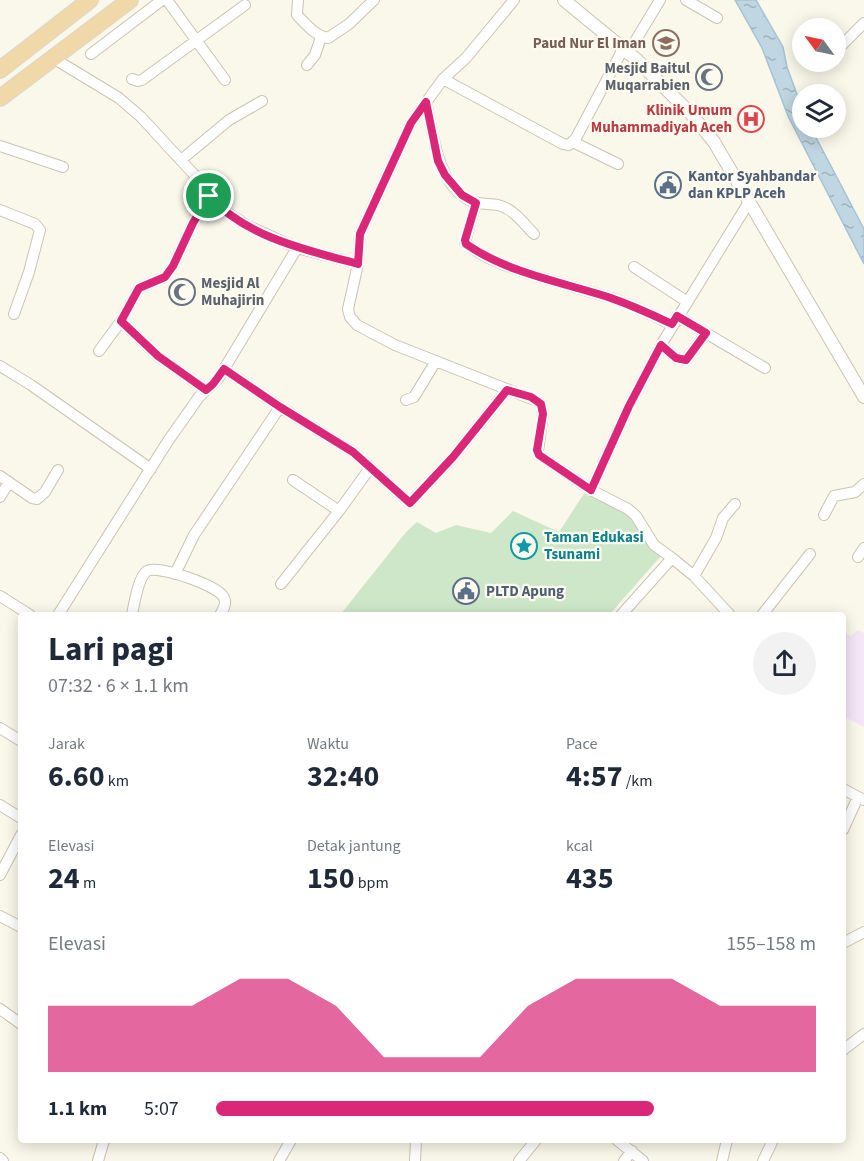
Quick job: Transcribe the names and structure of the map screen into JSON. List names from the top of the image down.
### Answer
{
  "places": {
    "school or university": ["Paud Nur El Iman"],
    "mosque": ["Mesjid Baitul Muqarrabien", "Mesjid Al Muhajirin"],
    "hospital": ["Klinik Umum Muhammadiyah Aceh"],
    "public building": ["Kantor Syahbandar dan KPLP Aceh", "PLTD Apung"],
    "place": ["Taman Edukasi Tsunami"]
  },
  "north": "top left",
  "page": {
    "heading": ["Lari pagi", "07:32 · 6 × 1.1 km"],
    "stats": [
      ["Jarak", "6.60 km"],
      ["Waktu", "32:40"],
      ["Pace", "4:57 /km"],
      ["Elevasi", "24 m"],
      ["Detak jantung", "150 bpm"],
      ["kcal", "435"]
    ],
    "chart": ["Elevasi", "155–158 m"],
    "list": [
      {
        "name": "1.1 km",
        "note": "5:07"
      }
    ]
  }
}
